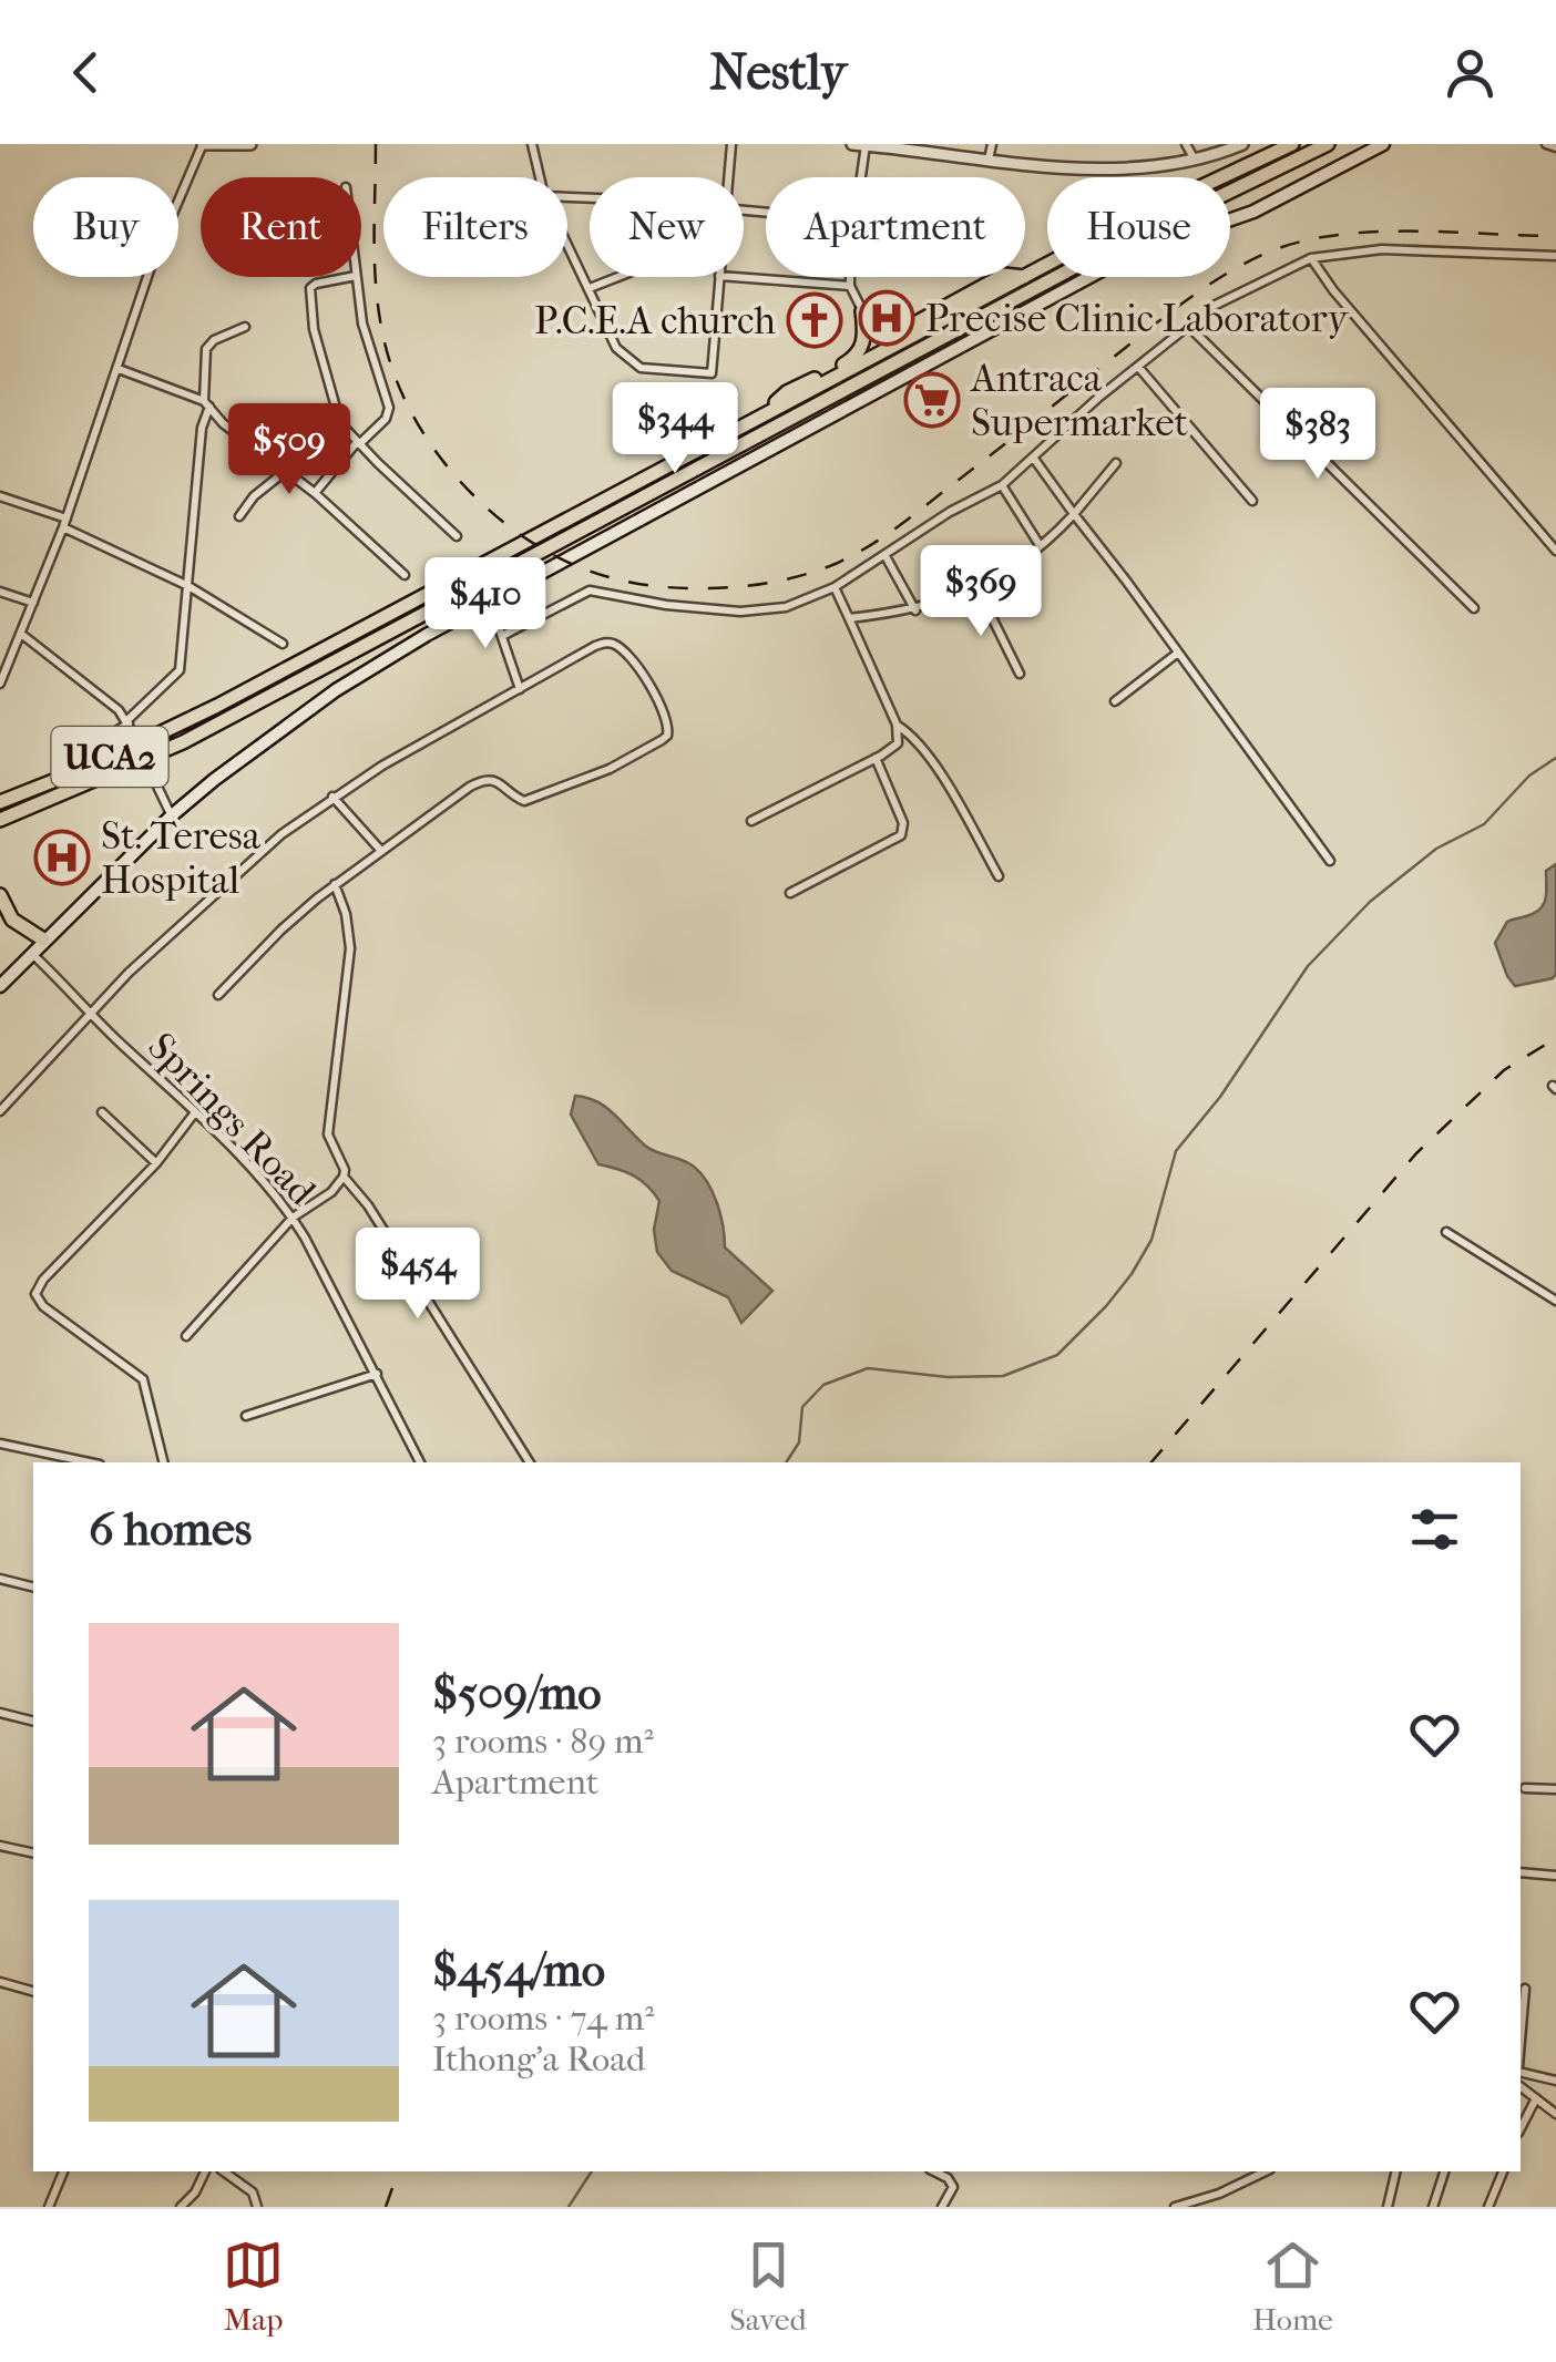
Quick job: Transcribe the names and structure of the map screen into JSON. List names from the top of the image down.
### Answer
{
  "streets": {
    "highway": ["UCA2"],
    "street": ["Springs Road"]
  },
  "places": {
    "hospital": ["Precise Clinic Laboratory", "St. Teresa Hospital"],
    "church": ["P.C.E.A church"],
    "supermarket": ["Antraca Supermarket"]
  },
  "page": {
    "header": "Nestly",
    "chip": [
      "Buy",
      "Rent",
      "Filters",
      "New",
      "Apartment",
      "House"
    ],
    "price": [
      "$344",
      "$383",
      "$509",
      "$369",
      "$410",
      "$454"
    ],
    "heading": "6 homes",
    "list": [
      {
        "name": "$509/mo",
        "note": "3 rooms · 89 m² · Apartment"
      },
      {
        "name": "$454/mo",
        "note": "3 rooms · 74 m² · Ithong'a Road"
      }
    ],
    "tabs": ["Map", "Saved", "Home"]
  }
}
